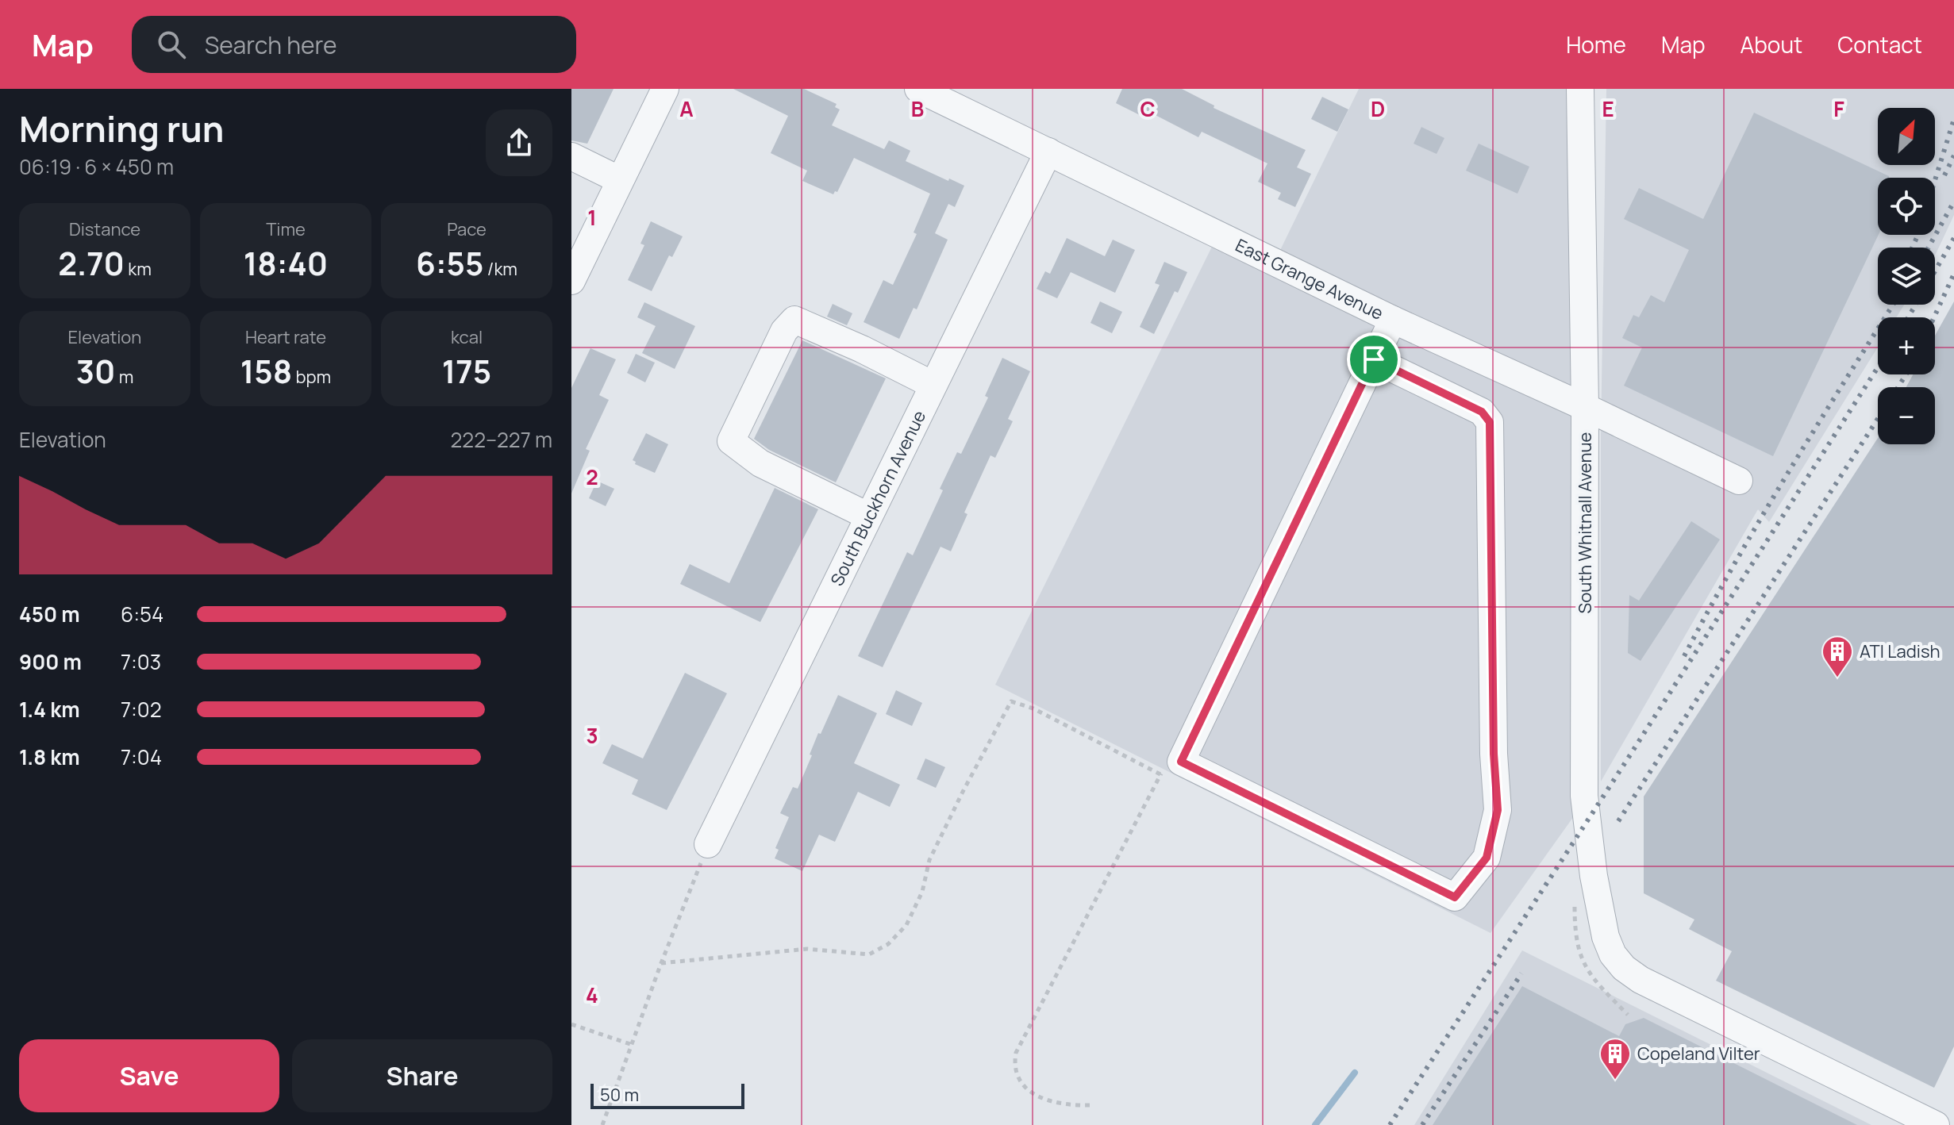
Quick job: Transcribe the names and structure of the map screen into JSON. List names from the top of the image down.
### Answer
{
  "streets": {
    "street": ["East Grange Avenue", "South Buckhorn Avenue", "South Whitnall Avenue"]
  },
  "crossings": [
    ["East Grange Avenue", "South Buckhorn Avenue"],
    ["East Grange Avenue", "South Whitnall Avenue"]
  ],
  "places": {
    "building": ["ATI Ladish", "Copeland Vilter"]
  },
  "scale_bar": "50 m",
  "north": "top right",
  "page": {
    "header": "Map",
    "search": "Search here",
    "nav": [
      "Home",
      "Map",
      "About",
      "Contact"
    ],
    "heading": ["Morning run", "06:19 · 6 × 450 m"],
    "map_buttons": ["+", "−"],
    "stats": [
      ["Distance", "2.70 km"],
      ["Time", "18:40"],
      ["Pace", "6:55 /km"],
      ["Elevation", "30 m"],
      ["Heart rate", "158 bpm"],
      ["kcal", "175"]
    ],
    "chart": ["Elevation", "222–227 m"],
    "list": [
      {
        "name": "450 m",
        "note": "6:54"
      },
      {
        "name": "900 m",
        "note": "7:03"
      },
      {
        "name": "1.4 km",
        "note": "7:02"
      },
      {
        "name": "1.8 km",
        "note": "7:04"
      }
    ],
    "buttons": ["Save", "Share"],
    "scale": "50 m"
  },
  "grid": {
    "columns": [
      "A",
      "B",
      "C",
      "D",
      "E",
      "F"
    ],
    "rows": [
      "1",
      "2",
      "3",
      "4"
    ]
  }
}
